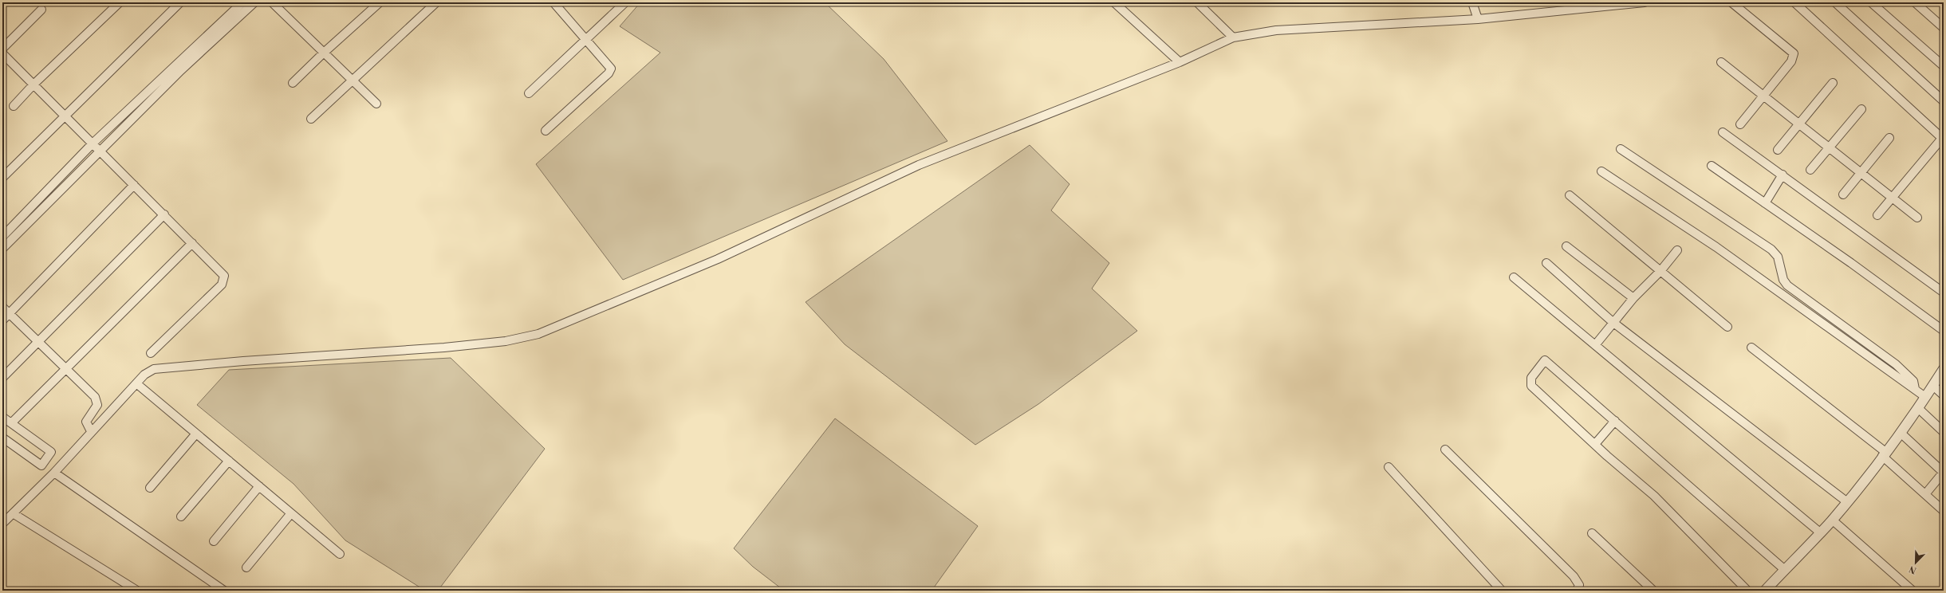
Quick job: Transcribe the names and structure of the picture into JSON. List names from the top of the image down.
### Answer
{
  "north": "bottom left"
}
